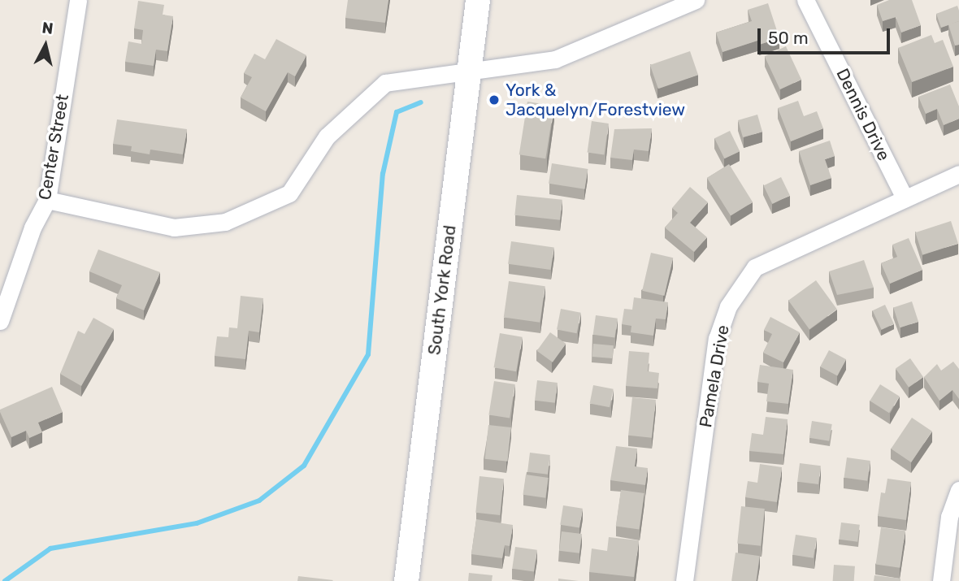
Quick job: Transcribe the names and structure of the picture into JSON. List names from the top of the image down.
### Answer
{
  "streets": {
    "main road": ["South York Road"],
    "street": ["Dennis Drive", "Center Street", "Pamela Drive"]
  },
  "crossings": [
    ["Dennis Drive", "Pamela Drive"]
  ],
  "places": ["York & Jacquelyn/Forestview"],
  "scale_bar": "50 m",
  "north": "top"
}
